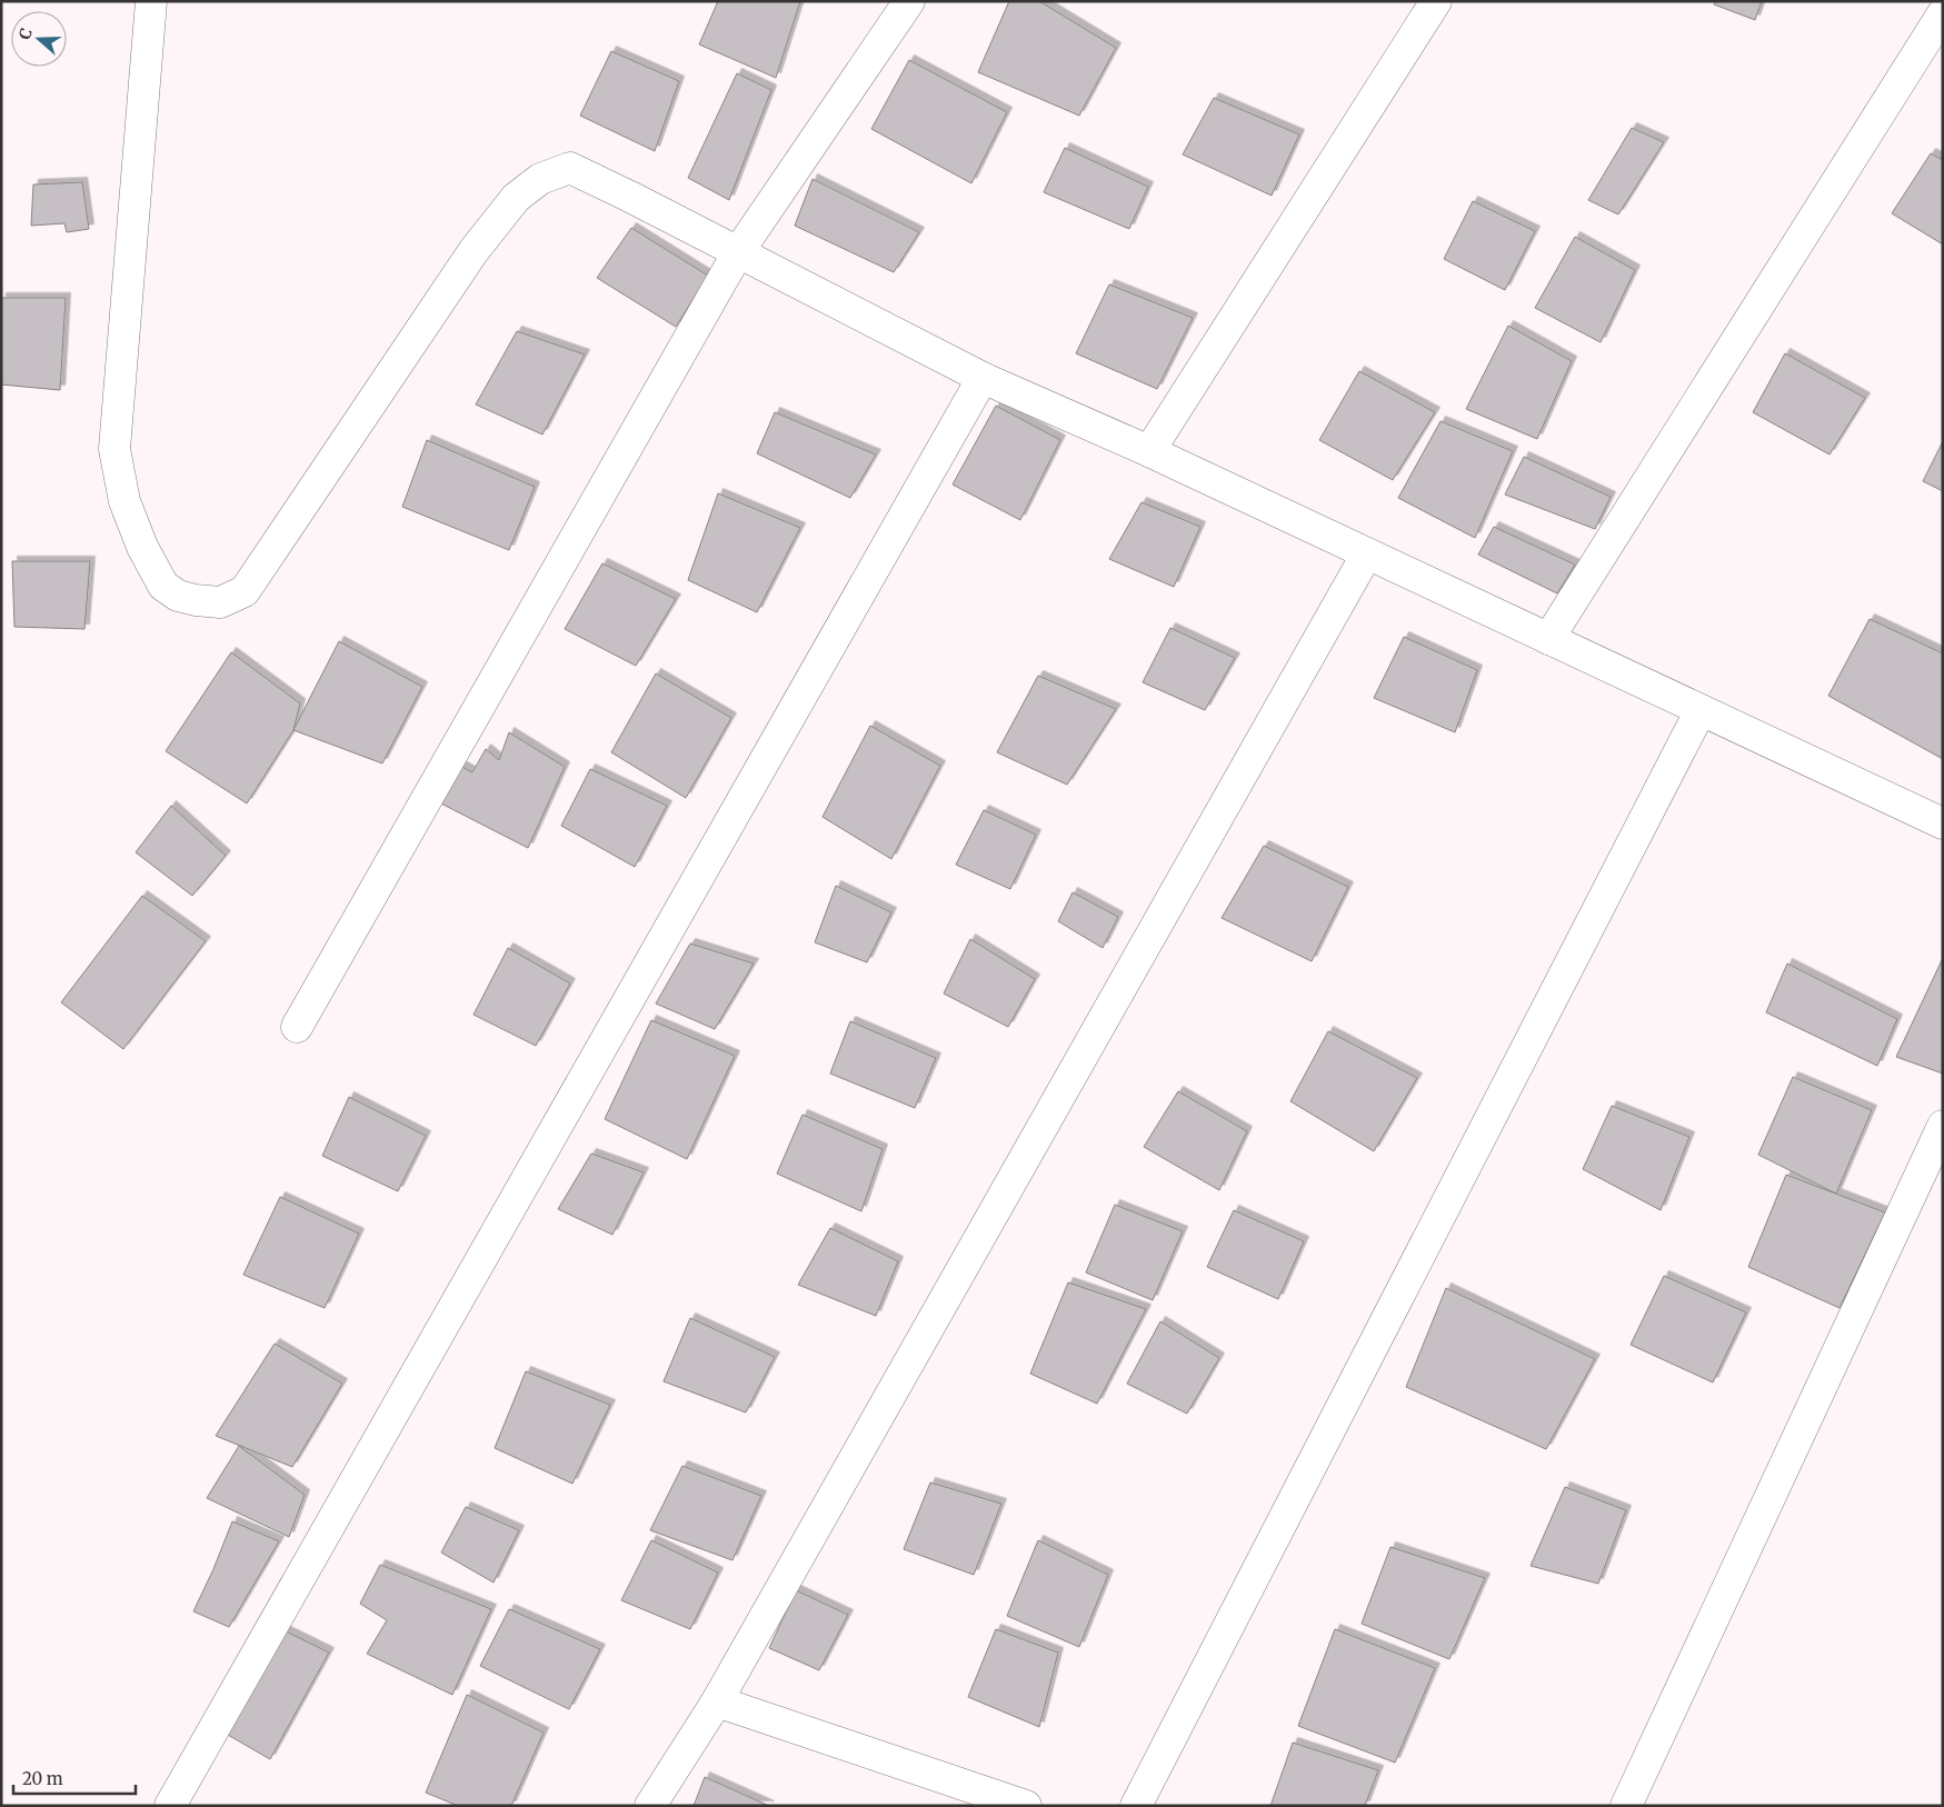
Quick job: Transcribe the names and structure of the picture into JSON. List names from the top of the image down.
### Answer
{
  "scale_bar": "20 m",
  "north": "left"
}
